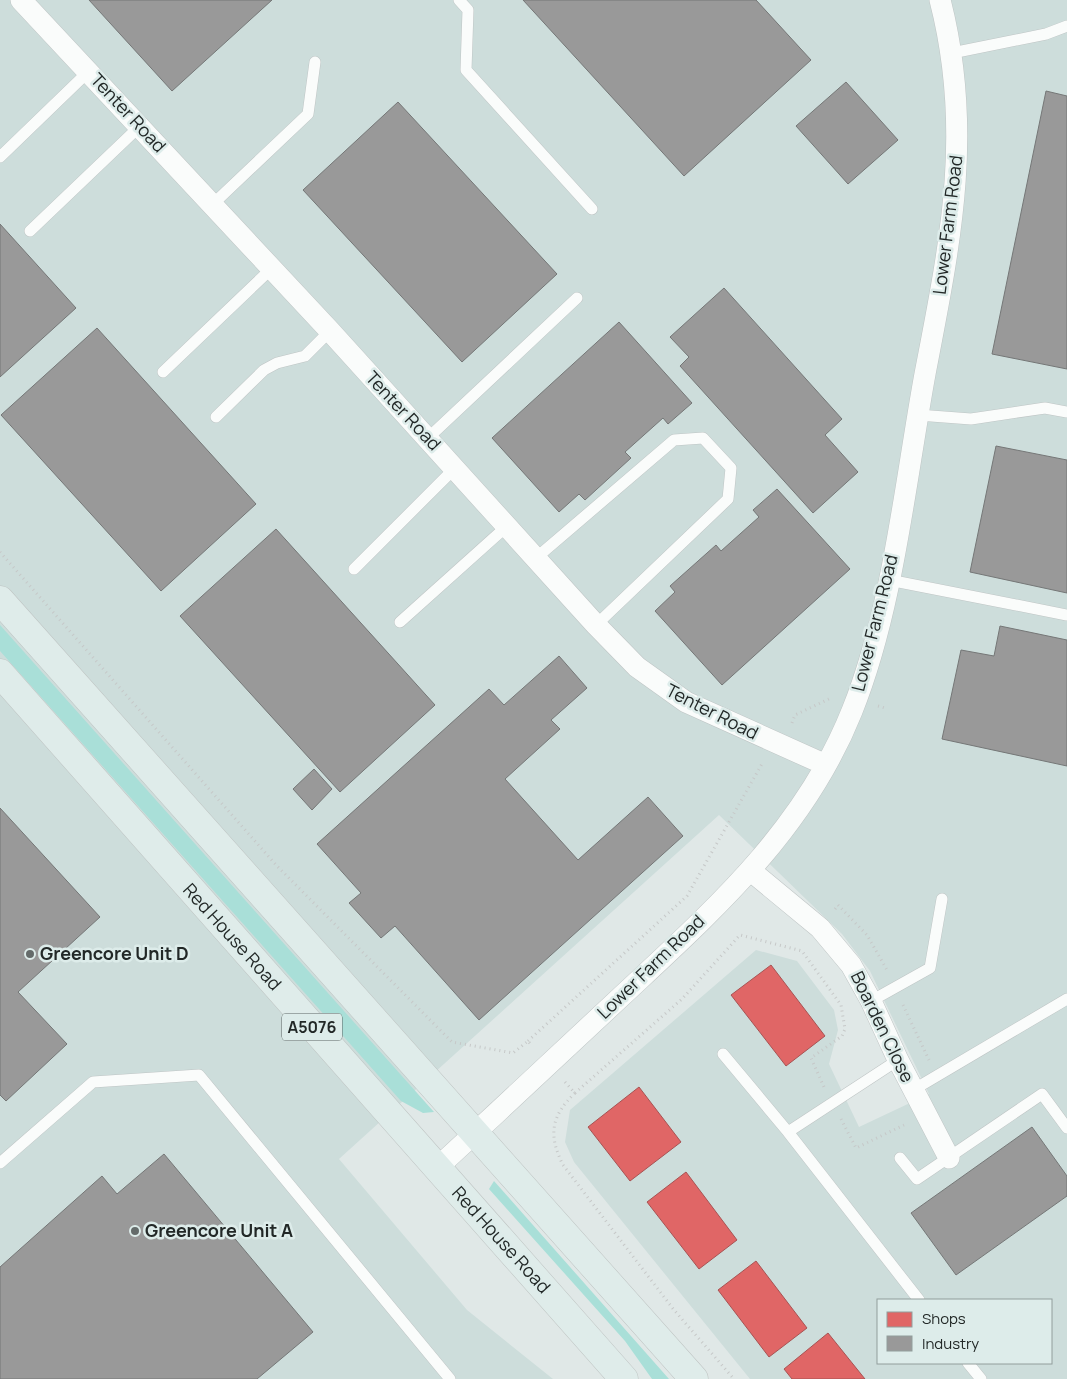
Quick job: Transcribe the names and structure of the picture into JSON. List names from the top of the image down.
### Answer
{
  "streets": {
    "main road": ["Red House Road", "A5076"],
    "street": ["Tenter Road", "Lower Farm Road", "Boarden Close"]
  },
  "crossings": [
    ["Tenter Road", "Lower Farm Road"],
    ["Lower Farm Road", "Red House Road"],
    ["Lower Farm Road", "Boarden Close"]
  ],
  "places": ["Greencore Unit D", "Greencore Unit A"],
  "legend": ["Shops", "Industry"]
}
